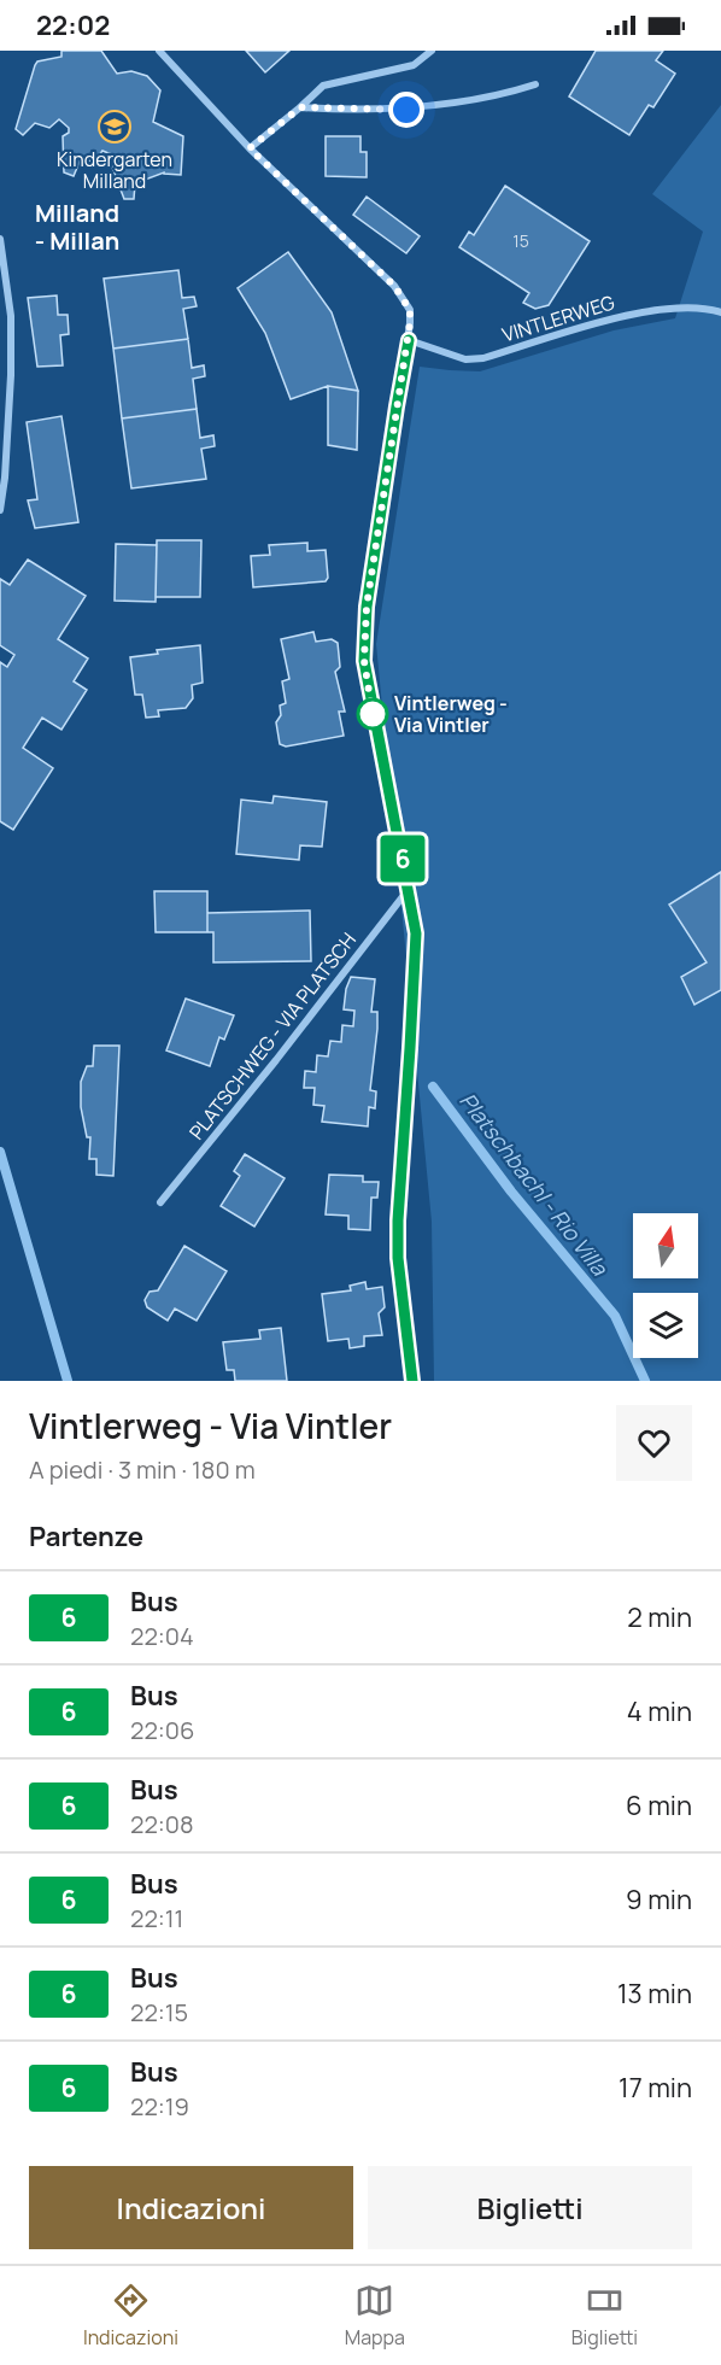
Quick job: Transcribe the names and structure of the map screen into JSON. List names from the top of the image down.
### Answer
{
  "streets": {
    "street": ["VINTLERWEG", "PLATSCHWEG - VIA PLATSCH"]
  },
  "districts": ["Milland - Millan"],
  "water": ["Platschbachl - Rio Villa"],
  "places": {
    "school or university": ["Kindergarten Milland"],
    "other": ["Vintlerweg - Via Vintler"]
  },
  "lines": ["bus line 6"],
  "house_numbers": ["15"],
  "north": "top",
  "page": {
    "status": "22:02",
    "on_map": "6",
    "heading": [
      ["Vintlerweg - Via Vintler", "A piedi · 3 min · 180 m"],
      "Partenze"
    ],
    "list": [
      {
        "mark": "6",
        "name": "Bus",
        "note": "22:04",
        "value": "2 min"
      },
      {
        "mark": "6",
        "name": "Bus",
        "note": "22:06",
        "value": "4 min"
      },
      {
        "mark": "6",
        "name": "Bus",
        "note": "22:08",
        "value": "6 min"
      },
      {
        "mark": "6",
        "name": "Bus",
        "note": "22:11",
        "value": "9 min"
      },
      {
        "mark": "6",
        "name": "Bus",
        "note": "22:15",
        "value": "13 min"
      },
      {
        "mark": "6",
        "name": "Bus",
        "note": "22:19",
        "value": "17 min"
      }
    ],
    "buttons": ["Indicazioni", "Biglietti"],
    "tabs": ["Indicazioni", "Mappa", "Biglietti"]
  }
}
